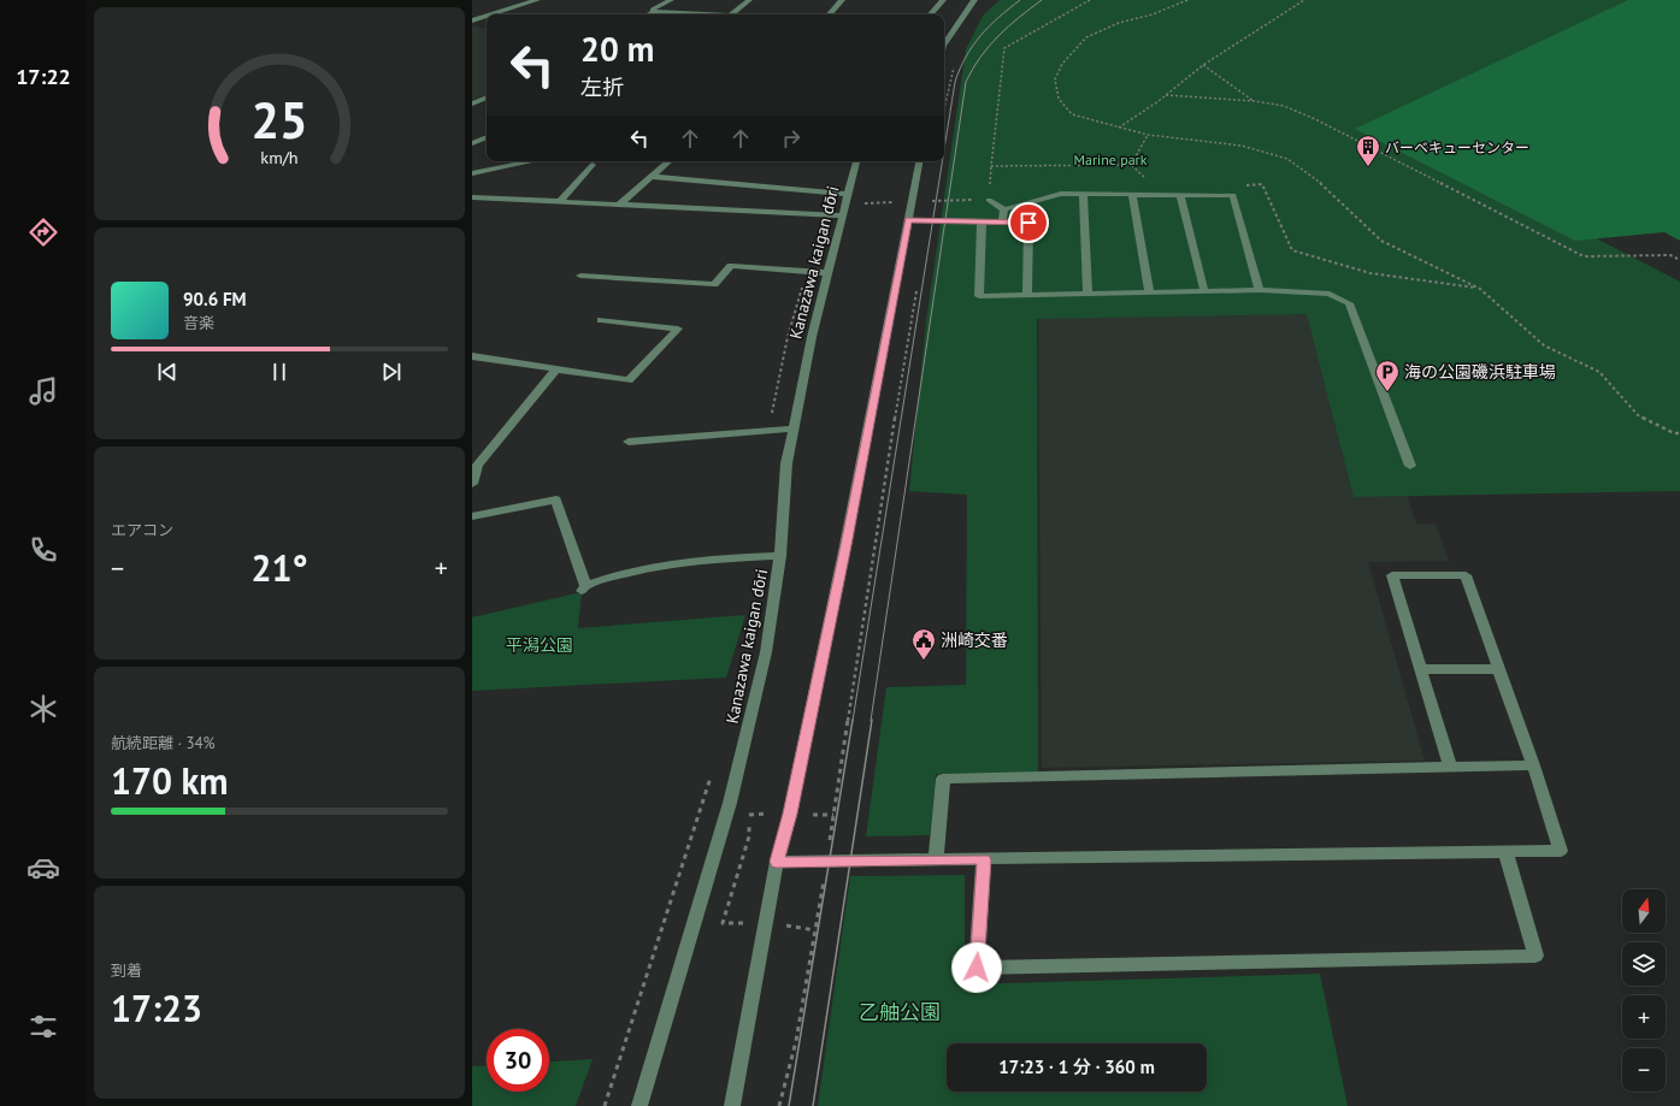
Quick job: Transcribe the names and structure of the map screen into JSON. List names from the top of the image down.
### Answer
{
  "streets": {
    "street": ["Kanazawa kaigan dōri"]
  },
  "parks": ["Marine park", "平潟公園", "乙舳公園"],
  "places": {
    "building": ["バーベキューセンター"],
    "parking": ["海の公園磯浜駐車場"],
    "public building": ["洲崎交番"]
  },
  "north": "top",
  "page": {
    "tabs": "17:22",
    "turn": ["20 m", "左折"],
    "song": ["90.6 FM", "音楽"],
    "tile": [
      "エアコン",
      ["航続距離 · 34%", "170 km"],
      ["到着", "17:23"]
    ],
    "heat": ["−", "21°", "+"],
    "map_buttons": ["+", "−"],
    "limit": "30",
    "trip": "17:23 · 1 分 · 360 m",
    "gauge": ["25", "km/h"]
  }
}
